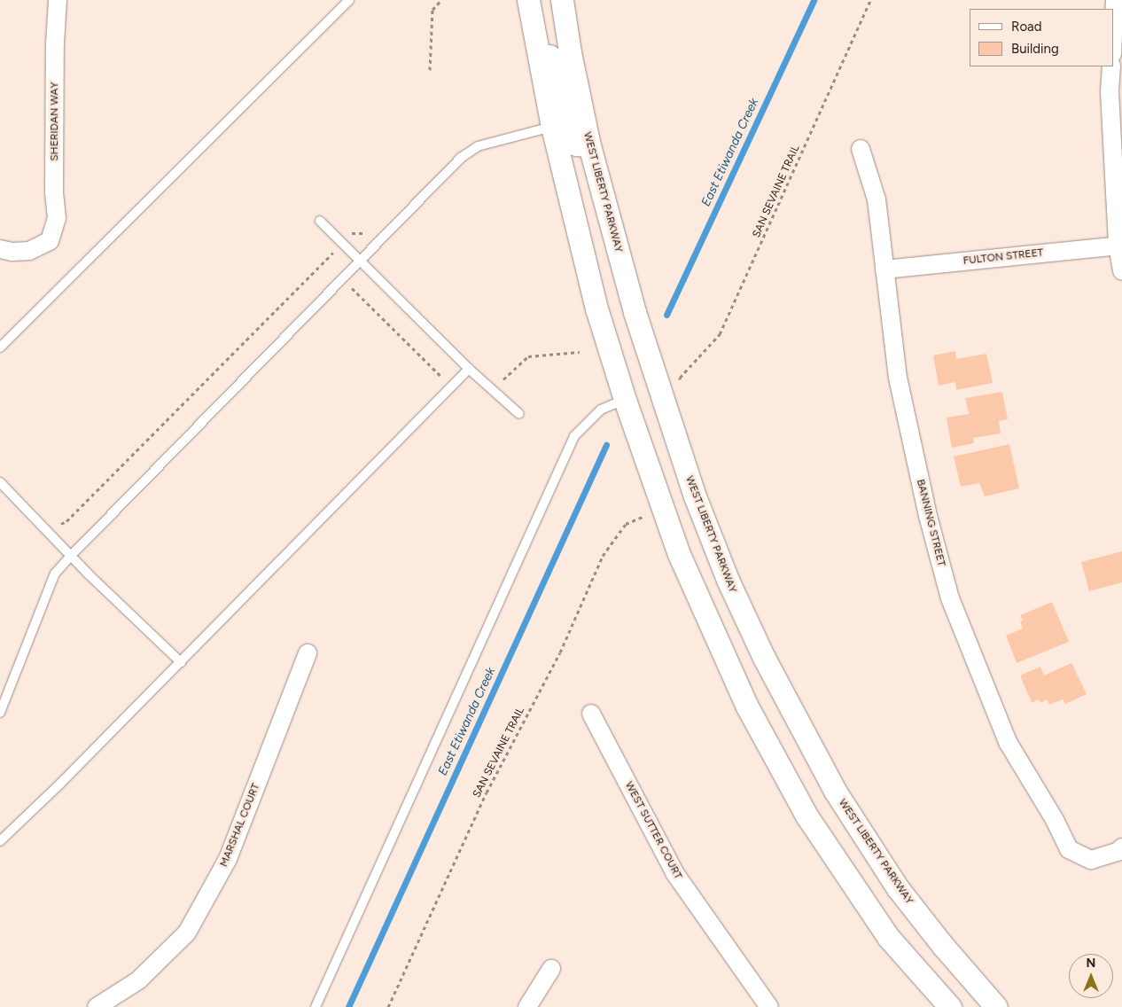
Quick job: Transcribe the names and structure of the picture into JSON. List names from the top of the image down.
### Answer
{
  "streets": {
    "street": [
      "SHERIDAN WAY",
      "WEST LIBERTY PARKWAY",
      "FULTON STREET",
      "BANNING STREET",
      "MARSHAL COURT",
      "WEST SUTTER COURT"
    ],
    "path": ["SAN SEVAINE TRAIL"]
  },
  "crossings": [
    ["FULTON STREET", "BANNING STREET"]
  ],
  "water": ["East Etiwanda Creek"],
  "legend": ["Road", "Building"],
  "north": "top"
}
